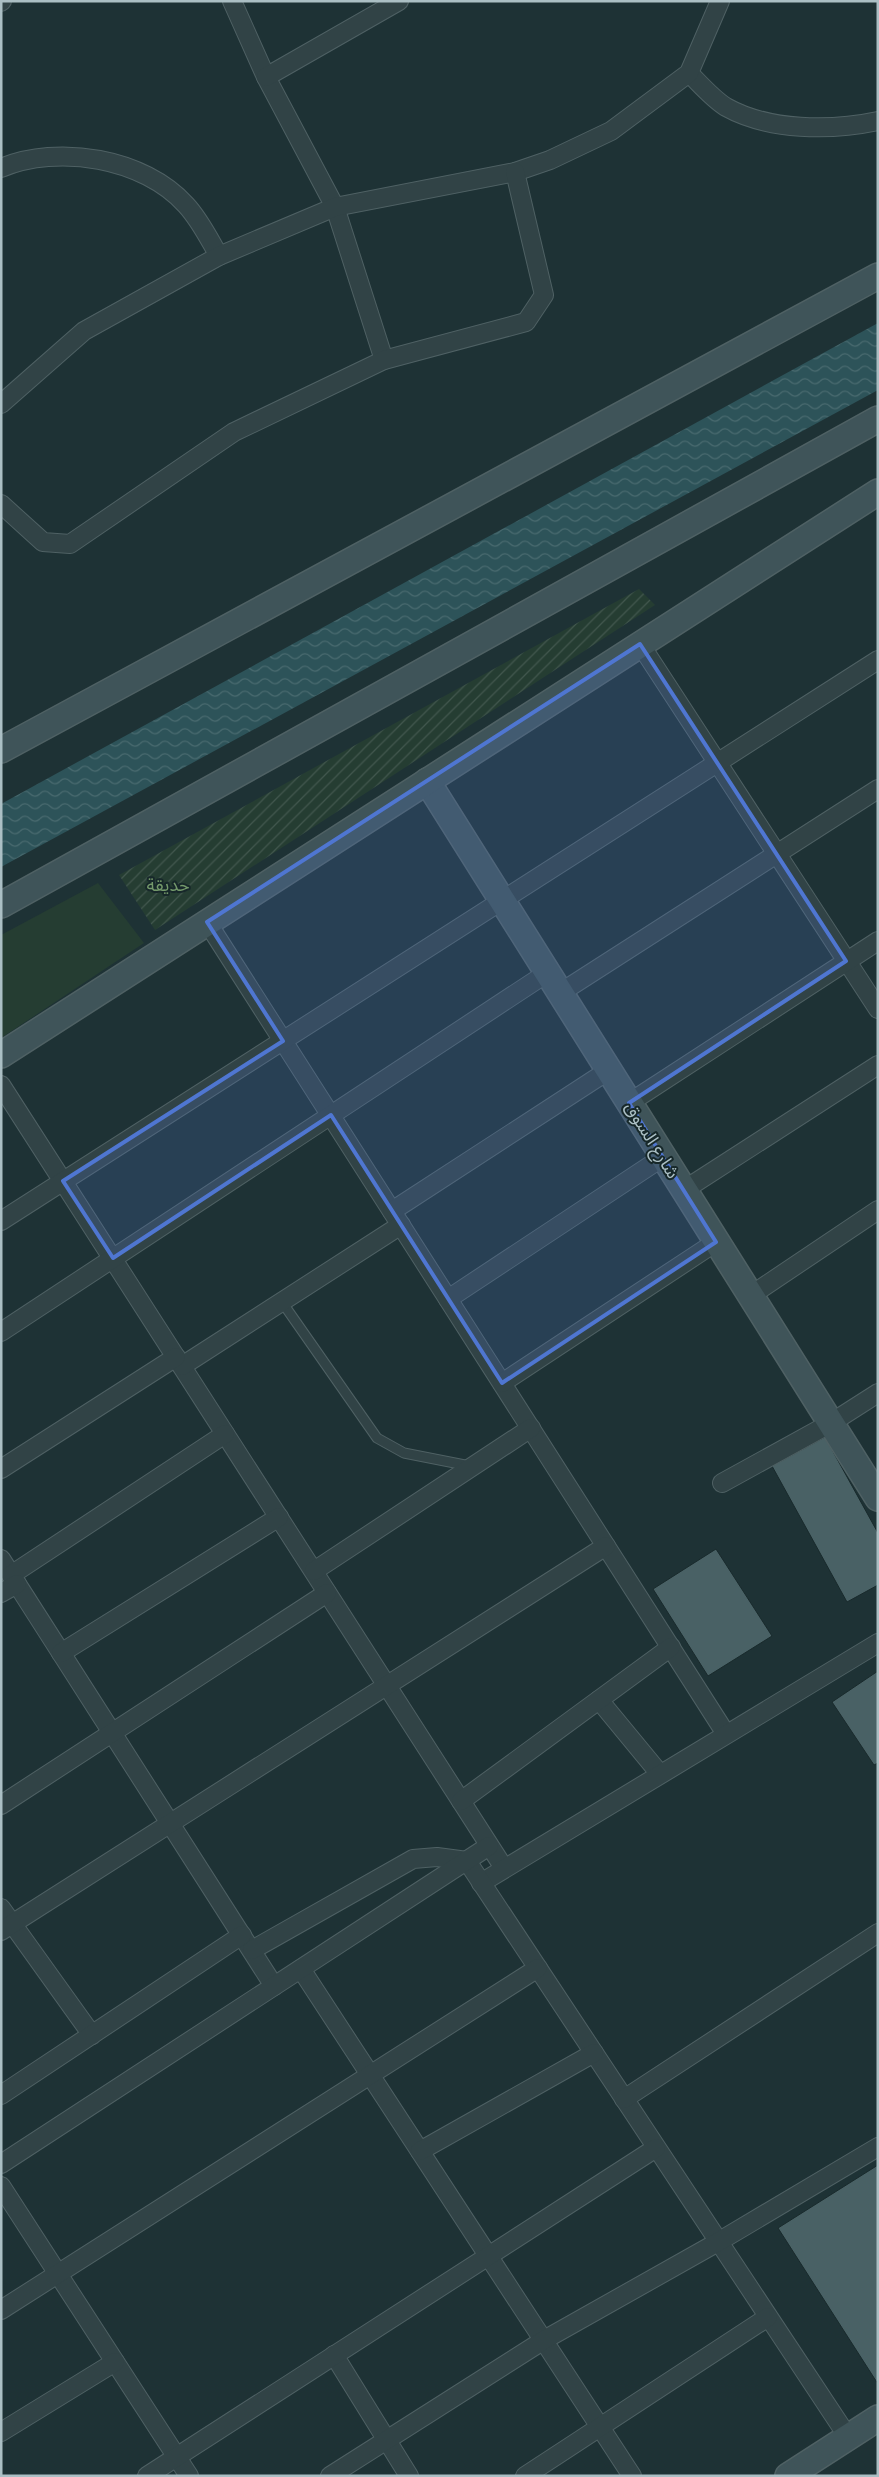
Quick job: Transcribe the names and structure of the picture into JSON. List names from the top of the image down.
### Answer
{
  "streets": {
    "street": ["شارع السوق"]
  },
  "parks": ["حديقة"]
}
